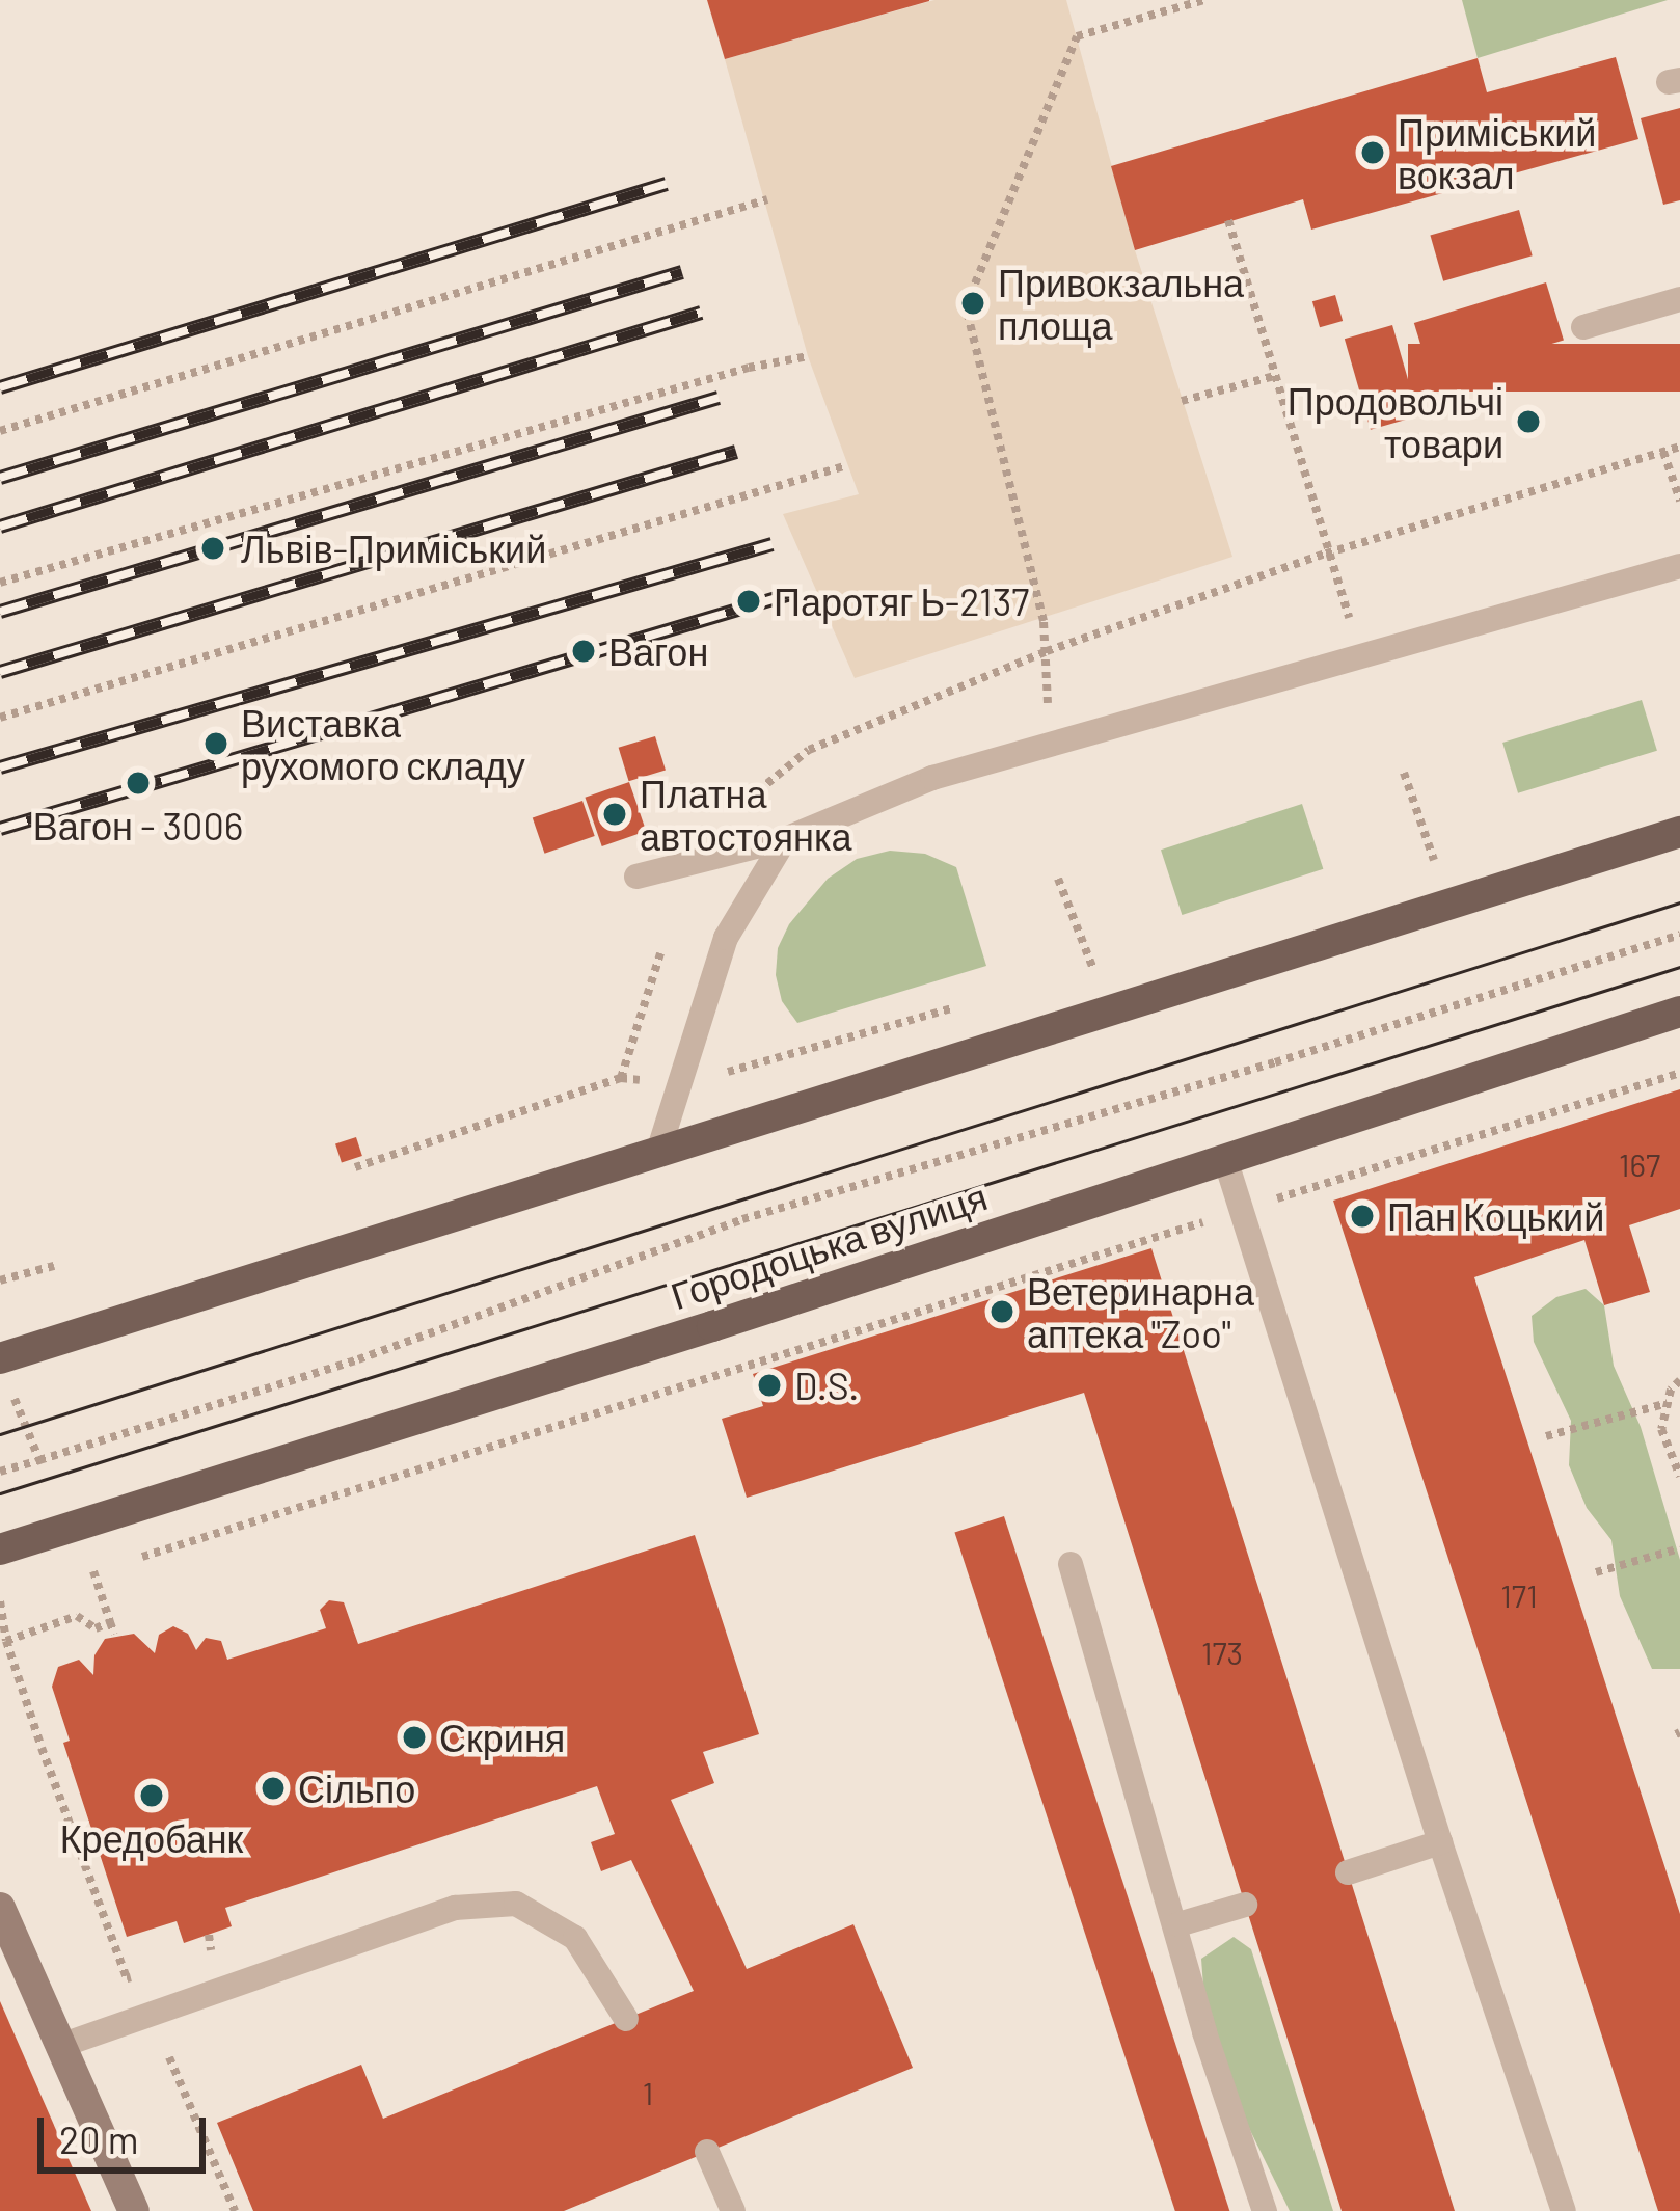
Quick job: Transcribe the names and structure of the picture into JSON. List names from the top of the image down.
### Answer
{
  "streets": {
    "main road": ["Городоцька вулиця"]
  },
  "places": [
    "Приміський вокзал",
    "Привокзальна площа",
    "Продовольчі товари",
    "Львів-Приміський",
    "Паротяг Ь-2137",
    "Вагон",
    "Виставка рухомого складу",
    "Вагон - 3006",
    "Платна автостоянка",
    "Пан Коцький",
    "Ветеринарна аптека \"Zoo\"",
    "D.S.",
    "Скриня",
    "Сільпо",
    "Кредобанк"
  ],
  "house_numbers": [
    "167",
    "171",
    "173",
    "1"
  ],
  "scale_bar": "20 m"
}
